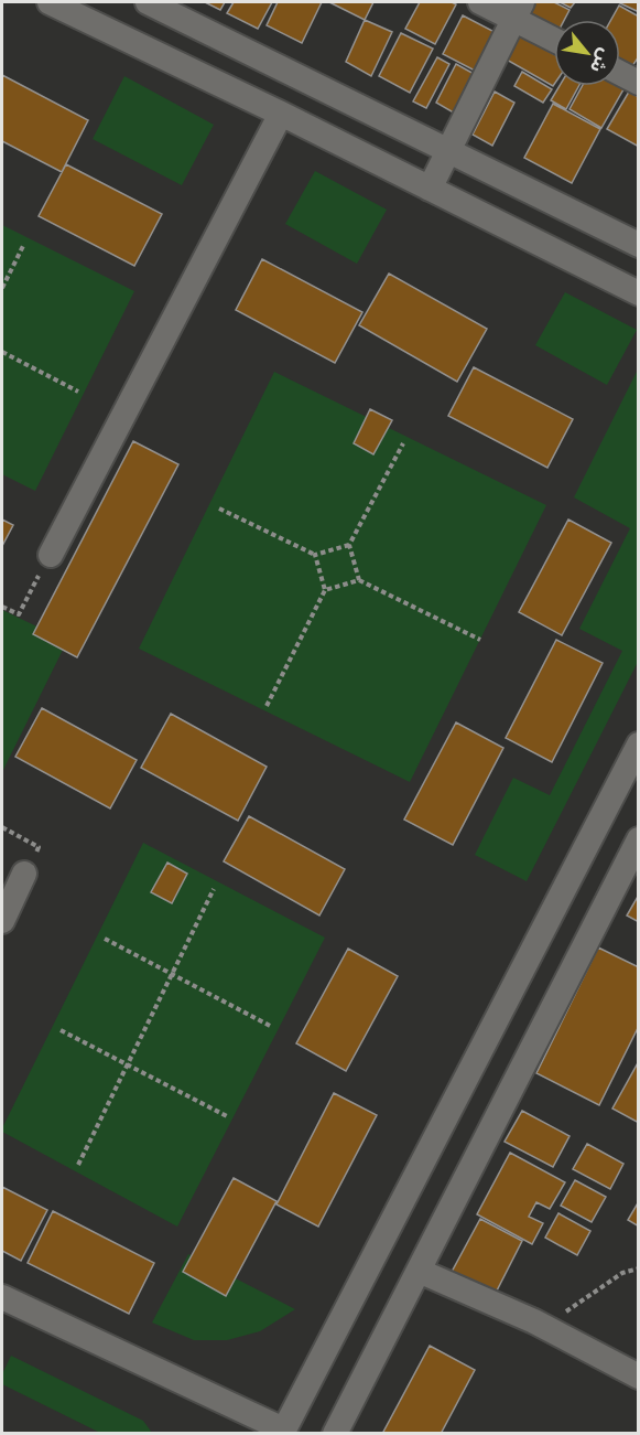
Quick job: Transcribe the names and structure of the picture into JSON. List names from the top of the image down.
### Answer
{
  "north": "bottom right"
}
